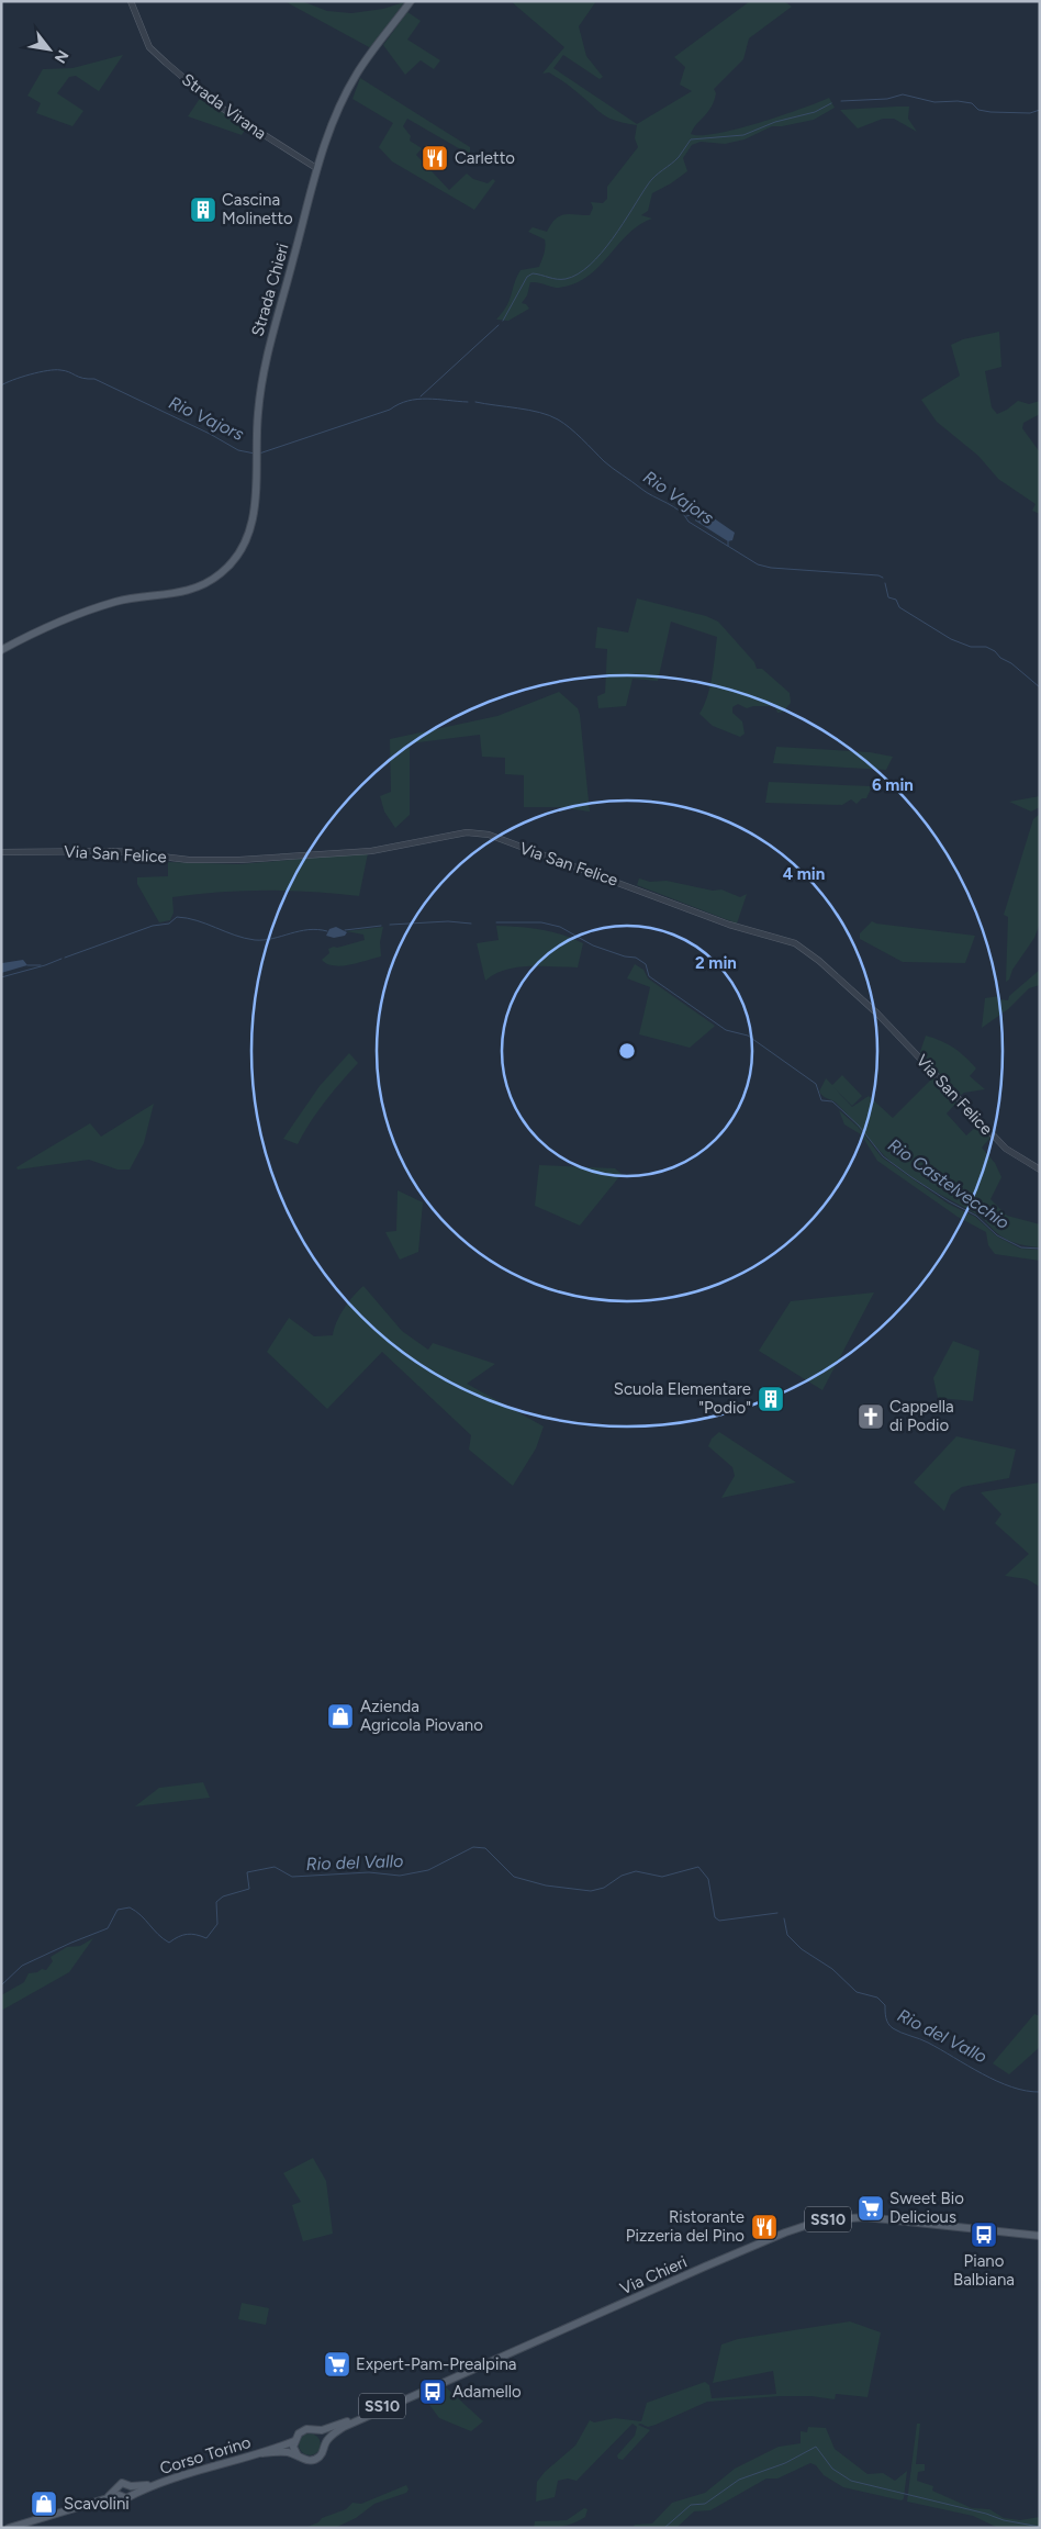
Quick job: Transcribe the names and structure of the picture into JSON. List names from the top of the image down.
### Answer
{
  "streets": {
    "main road": [
      "Strada Chieri",
      "SS10",
      "Via Chieri",
      "Corso Torino"
    ],
    "street": ["Strada Virana", "Via San Felice"]
  },
  "crossings": [
    ["Strada Virana", "Strada Chieri"],
    ["Via Chieri", "Corso Torino"]
  ],
  "water": ["Rio Vajors", "Rio Castelvecchio", "Rio del Vallo"],
  "places": {
    "restaurant": ["Carletto", "Ristorante Pizzeria del Pino"],
    "building": ["Cascina Molinetto", "Scuola Elementare \"Podio\""],
    "church": ["Cappella di Podio"],
    "shop": ["Azienda Agricola Piovano", "Scavolini"],
    "supermarket": ["Sweet Bio Delicious", "Expert-Pam-Prealpina"],
    "bus stop": ["Piano Balbiana", "Adamello"]
  },
  "north": "bottom right",
  "rings": ["6 min", "4 min", "2 min"]
}
